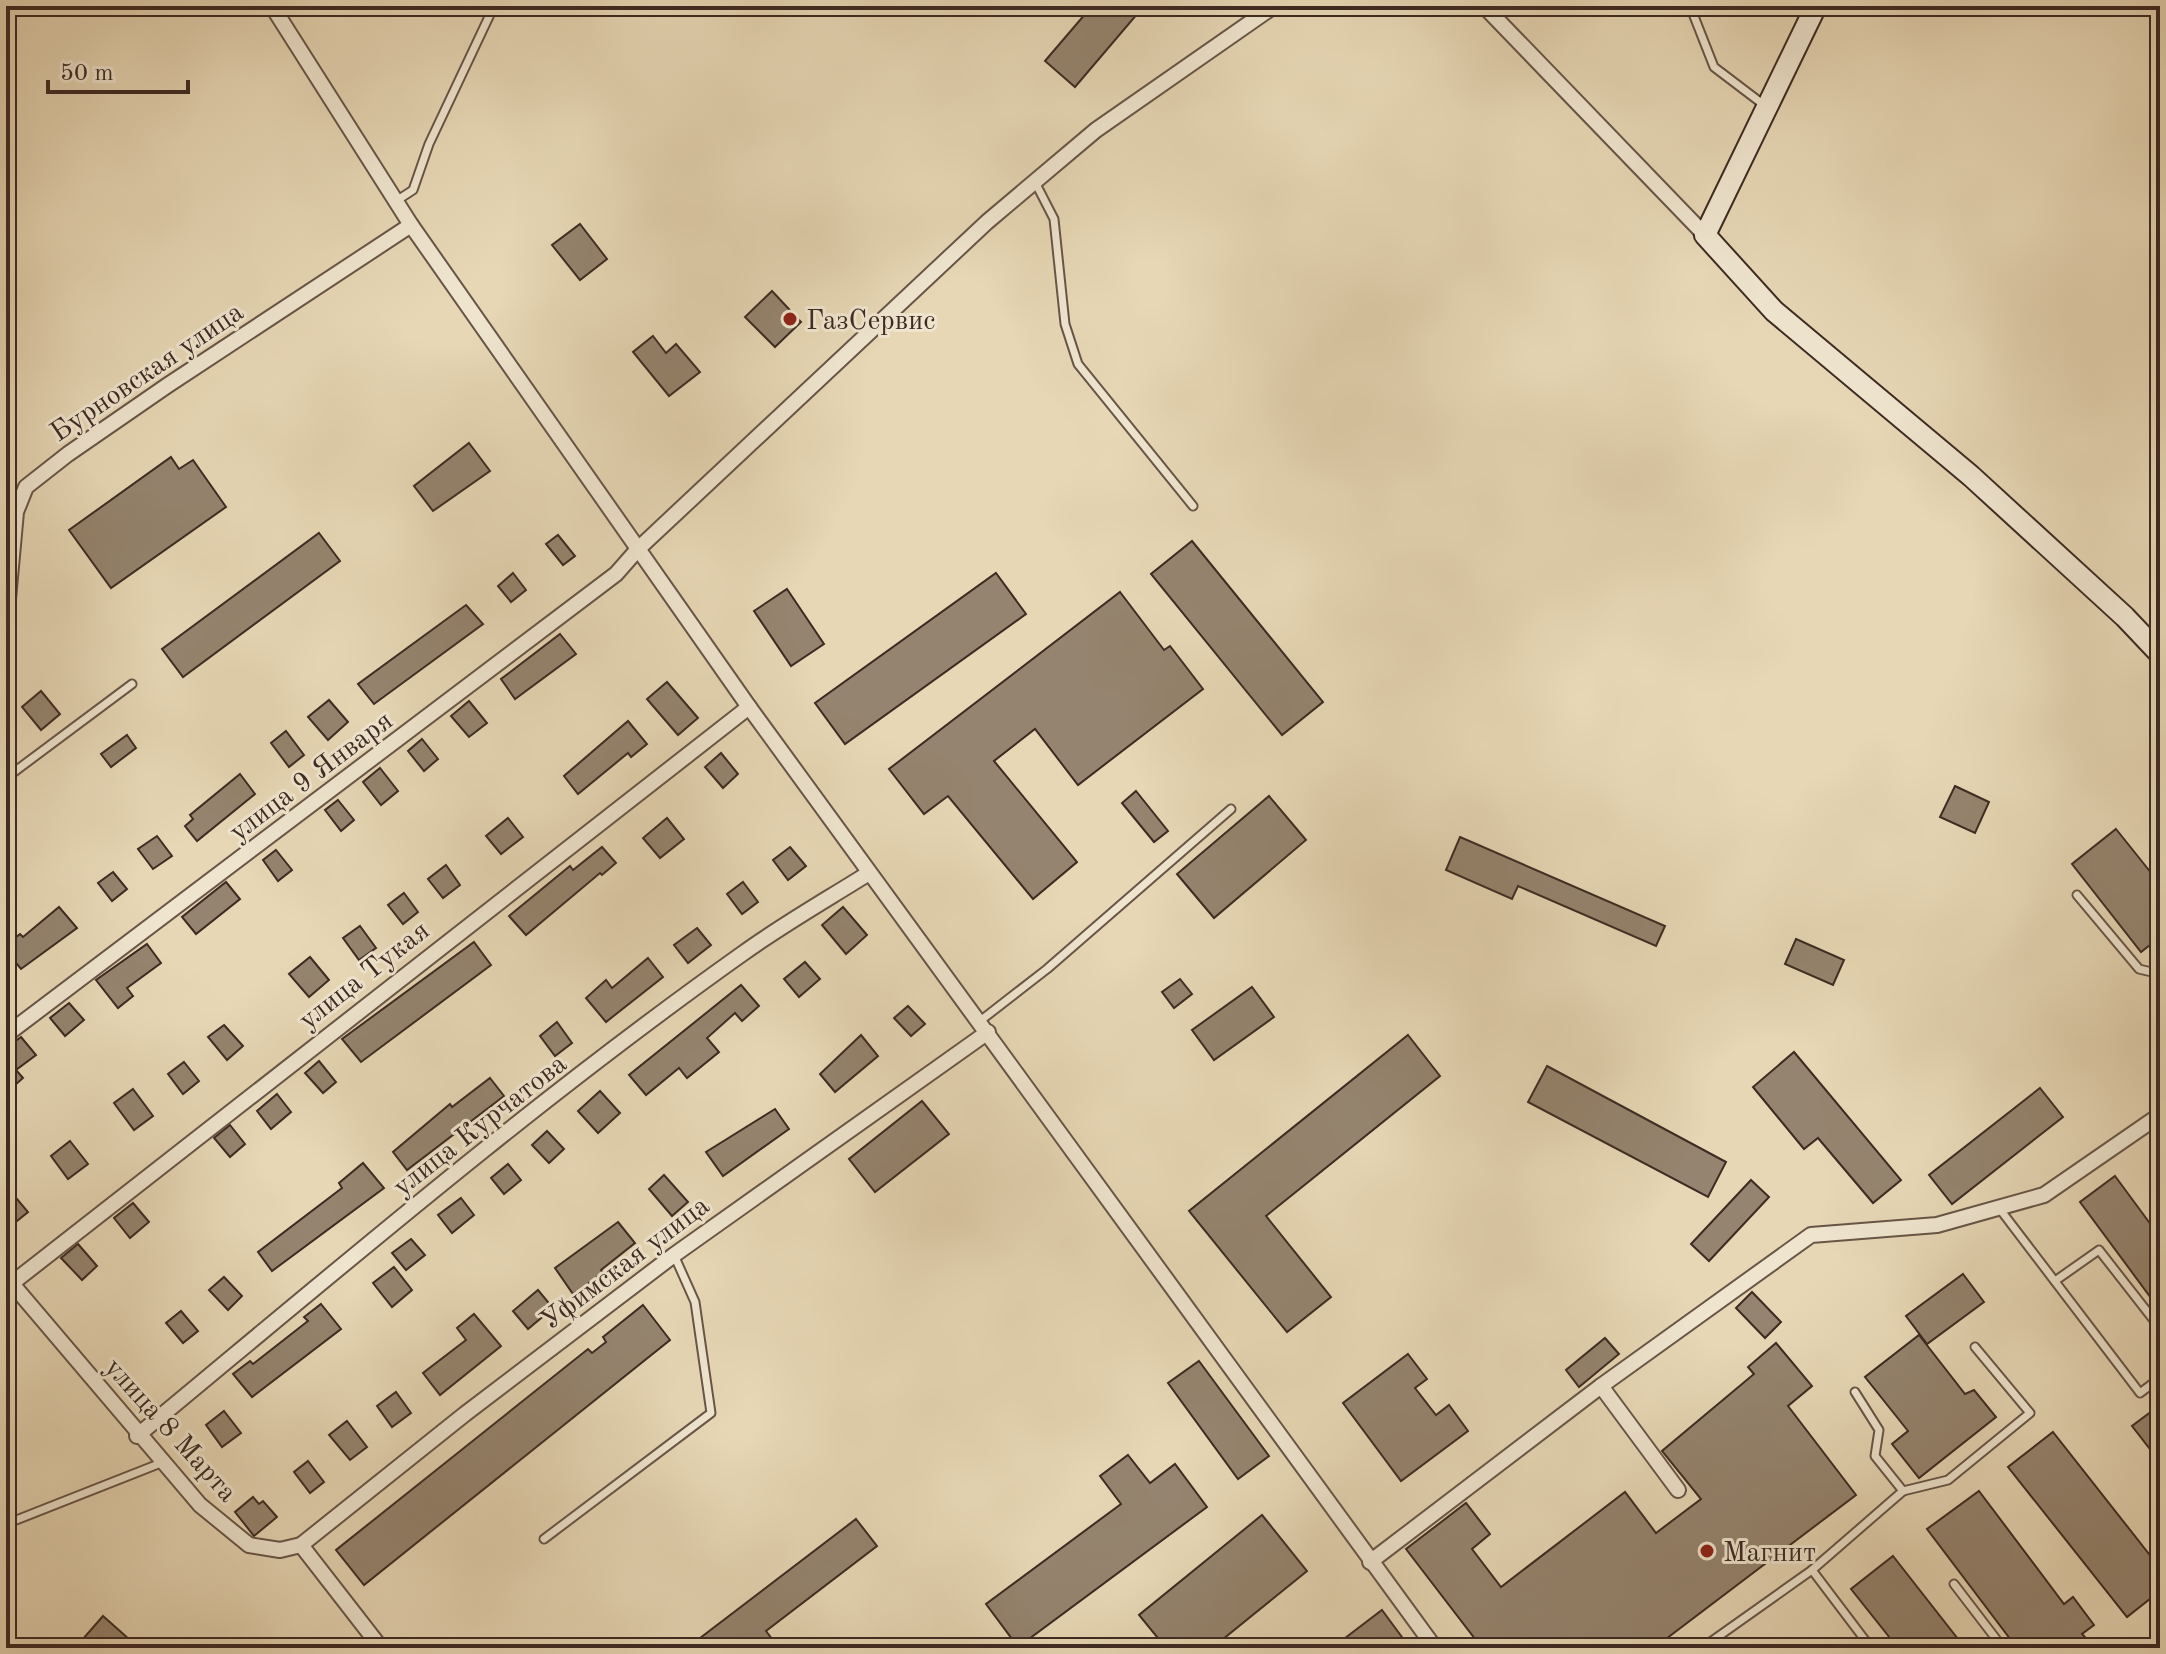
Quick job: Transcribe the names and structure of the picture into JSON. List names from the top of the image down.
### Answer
{
  "streets": {
    "street": [
      "Бурновская улица",
      "улица 9 Января",
      "улица Тукая",
      "улица Курчатова",
      "Уфимская улица",
      "улица 8 Марта"
    ]
  },
  "crossings": [
    ["улица Тукая", "улица 8 Марта"],
    ["улица Курчатова", "улица 8 Марта"],
    ["Уфимская улица", "улица 8 Марта"]
  ],
  "places": ["ГазСервис", "Магнит"],
  "scale_bar": "50 m"
}
